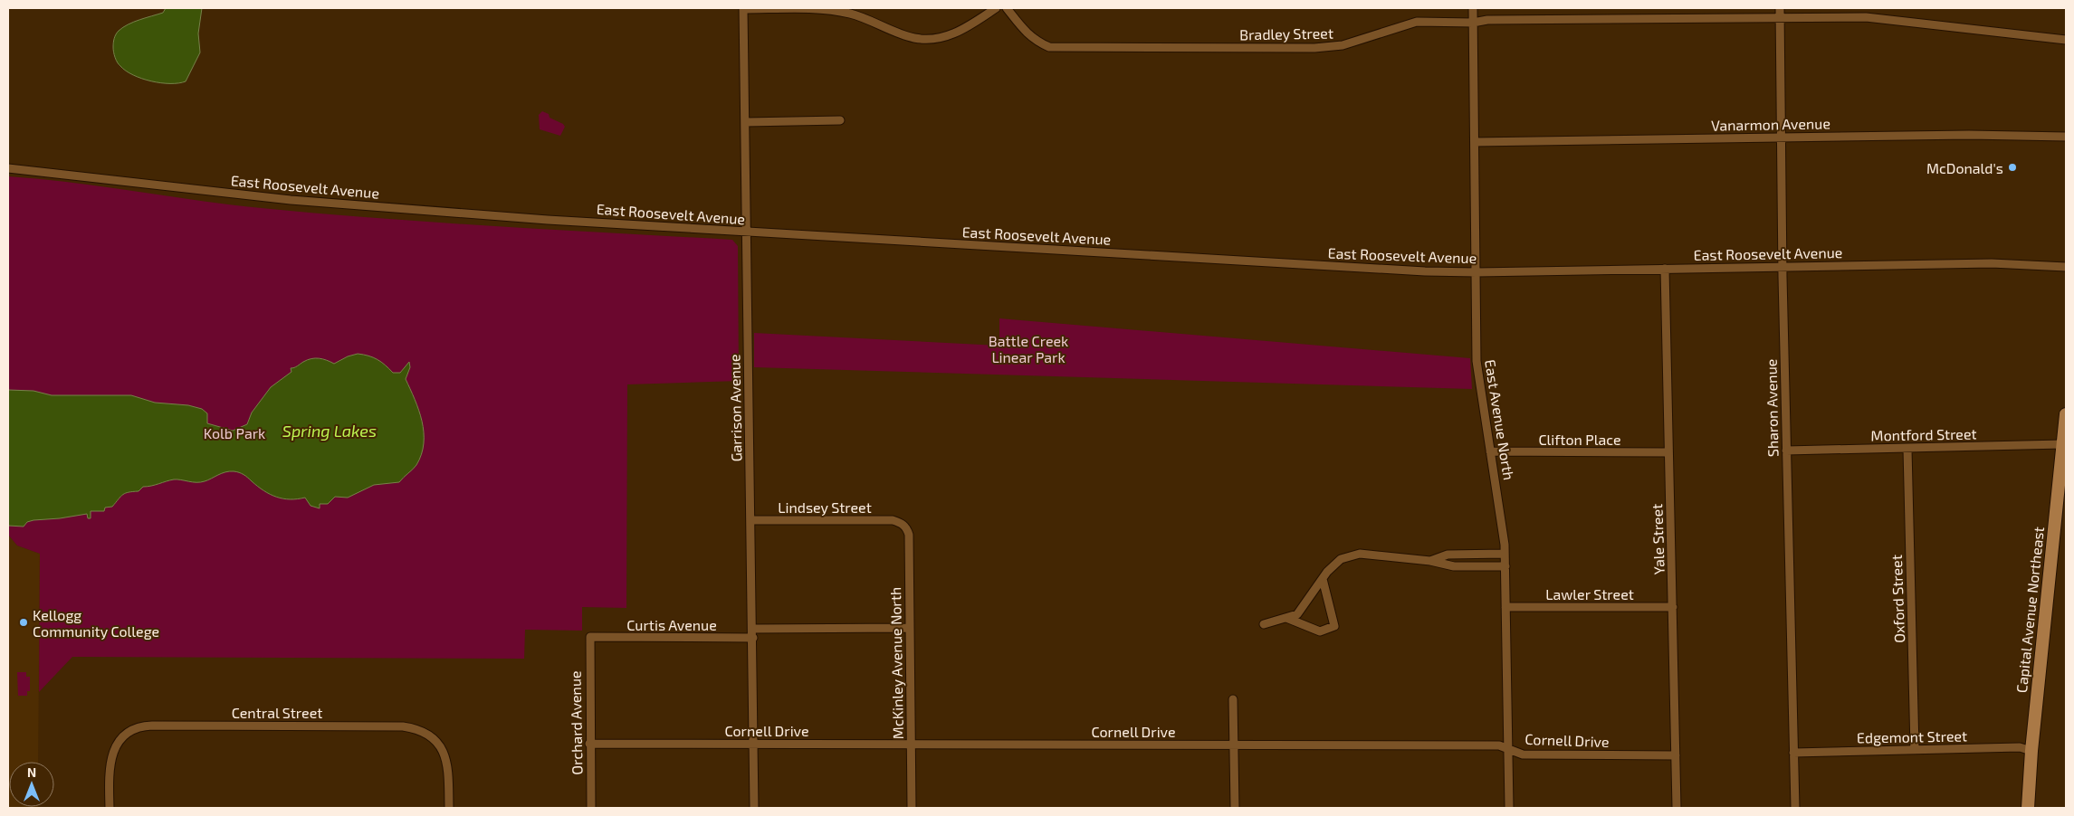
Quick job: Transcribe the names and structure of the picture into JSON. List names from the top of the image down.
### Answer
{
  "streets": {
    "main road": ["Capital Avenue Northeast"],
    "street": [
      "Bradley Street",
      "Vanarmon Avenue",
      "East Roosevelt Avenue",
      "Garrison Avenue",
      "Sharon Avenue",
      "East Avenue North",
      "Montford Street",
      "Clifton Place",
      "Lindsey Street",
      "Yale Street",
      "Lawler Street",
      "Oxford Street",
      "Curtis Avenue",
      "McKinley Avenue North",
      "Central Street",
      "Orchard Avenue",
      "Cornell Drive",
      "Edgemont Street"
    ]
  },
  "crossings": [
    ["Bradley Street", "Sharon Avenue"],
    ["Bradley Street", "East Avenue North"],
    ["Vanarmon Avenue", "Sharon Avenue"],
    ["Vanarmon Avenue", "East Avenue North"],
    ["East Roosevelt Avenue", "Garrison Avenue"],
    ["East Roosevelt Avenue", "Sharon Avenue"],
    ["East Roosevelt Avenue", "East Avenue North"],
    ["East Roosevelt Avenue", "Yale Street"],
    ["Garrison Avenue", "Lindsey Street"],
    ["Garrison Avenue", "Curtis Avenue"],
    ["Garrison Avenue", "Cornell Drive"],
    ["Sharon Avenue", "Montford Street"],
    ["Sharon Avenue", "Edgemont Street"],
    ["East Avenue North", "Clifton Place"],
    ["East Avenue North", "Lawler Street"],
    ["East Avenue North", "Cornell Drive"],
    ["Montford Street", "Oxford Street"],
    ["Montford Street", "Capital Avenue Northeast"],
    ["Clifton Place", "Yale Street"],
    ["Lindsey Street", "McKinley Avenue North"],
    ["Yale Street", "Lawler Street"],
    ["Yale Street", "Cornell Drive"],
    ["Oxford Street", "Edgemont Street"],
    ["Capital Avenue Northeast", "Edgemont Street"],
    ["Curtis Avenue", "Orchard Avenue"],
    ["McKinley Avenue North", "Cornell Drive"],
    ["Orchard Avenue", "Cornell Drive"]
  ],
  "water": ["Spring Lakes"],
  "parks": ["Battle Creek Linear Park", "Kolb Park"],
  "places": ["McDonald's", "Kellogg Community College"],
  "north": "top"
}
